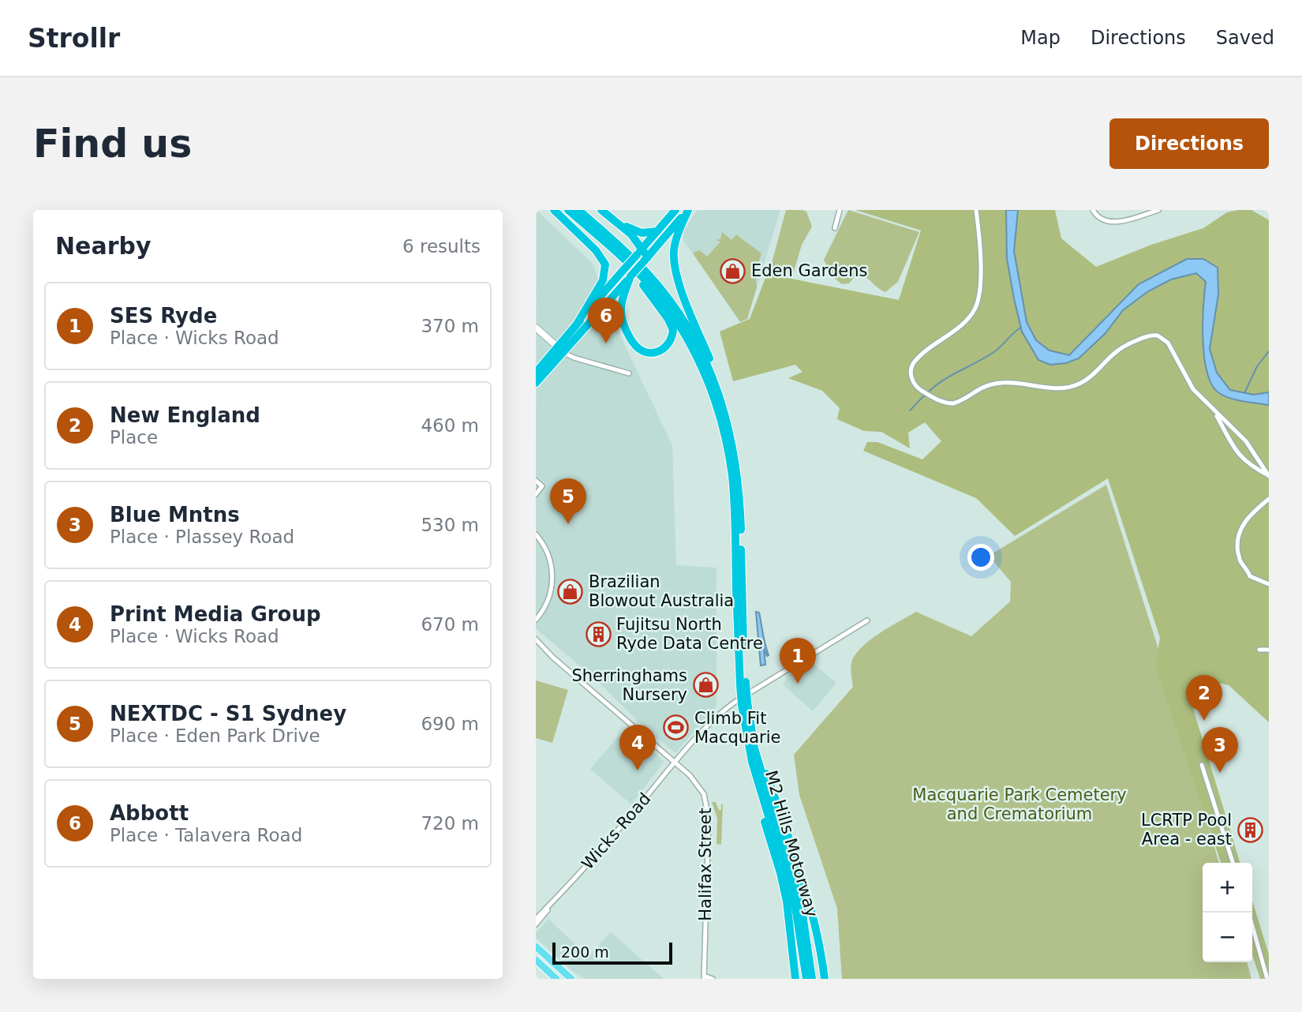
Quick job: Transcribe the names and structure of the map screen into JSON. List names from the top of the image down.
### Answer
{
  "streets": {
    "highway": ["M2 Hills Motorway"],
    "street": ["Wicks Road", "Halifax Street"]
  },
  "crossings": [
    ["Wicks Road", "Halifax Street"]
  ],
  "parks": ["Macquarie Park Cemetery and Crematorium"],
  "places": {
    "shop": ["Eden Gardens", "Brazilian Blowout Australia", "Sherringhams Nursery"],
    "building": ["Fujitsu North Ryde Data Centre", "LCRTP Pool Area - east"],
    "sports": ["Climb Fit Macquarie"]
  },
  "scale_bar": "200 m",
  "page": {
    "header": "Strollr",
    "nav": ["Map", "Directions", "Saved"],
    "buttons": "Directions",
    "title": "Find us",
    "heading": ["Nearby", "6 results"],
    "list": [
      {
        "mark": "1",
        "name": "SES Ryde",
        "note": "Place · Wicks Road",
        "value": "370 m"
      },
      {
        "mark": "2",
        "name": "New England",
        "note": "Place",
        "value": "460 m"
      },
      {
        "mark": "3",
        "name": "Blue Mntns",
        "note": "Place · Plassey Road",
        "value": "530 m"
      },
      {
        "mark": "4",
        "name": "Print Media Group",
        "note": "Place · Wicks Road",
        "value": "670 m"
      },
      {
        "mark": "5",
        "name": "NEXTDC - S1 Sydney",
        "note": "Place · Eden Park Drive",
        "value": "690 m"
      },
      {
        "mark": "6",
        "name": "Abbott",
        "note": "Place · Talavera Road",
        "value": "720 m"
      }
    ],
    "pins": [
      "6",
      "5",
      "1",
      "2",
      "4",
      "3"
    ],
    "map_buttons": ["+", "−"],
    "scale": "200 m"
  }
}
